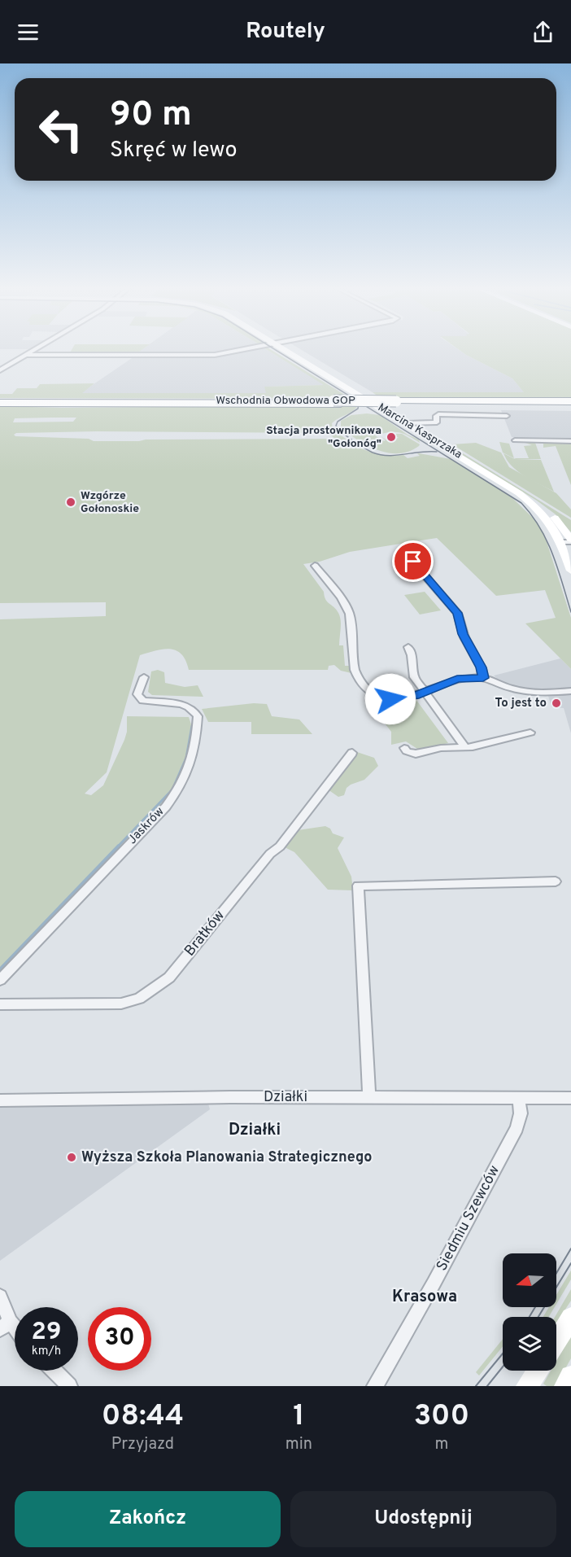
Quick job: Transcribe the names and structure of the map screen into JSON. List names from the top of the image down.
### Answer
{
  "streets": {
    "highway": ["Wschodnia Obwodowa GOP"],
    "street": [
      "Marcina Kasprzaka",
      "Jaskrów",
      "Bratków",
      "Działki",
      "Siedmiu Szewców"
    ]
  },
  "crossings": [
    ["Działki", "Siedmiu Szewców"]
  ],
  "districts": ["Działki", "Krasowa"],
  "places": [
    "Stacja prostownikowa \"Gołonóg\"",
    "Wzgórze Gołonoskie",
    "To jest to",
    "Wyższa Szkoła Planowania Strategicznego"
  ],
  "north": "left",
  "page": {
    "header": "Routely",
    "turn": ["90 m", "Skręć w lewo"],
    "speed": "29 km/h",
    "limit": "30",
    "eta": [
      "08:44",
      "Przyjazd",
      "1",
      "min",
      "300",
      "m"
    ],
    "buttons": ["Zakończ", "Udostępnij"]
  }
}
